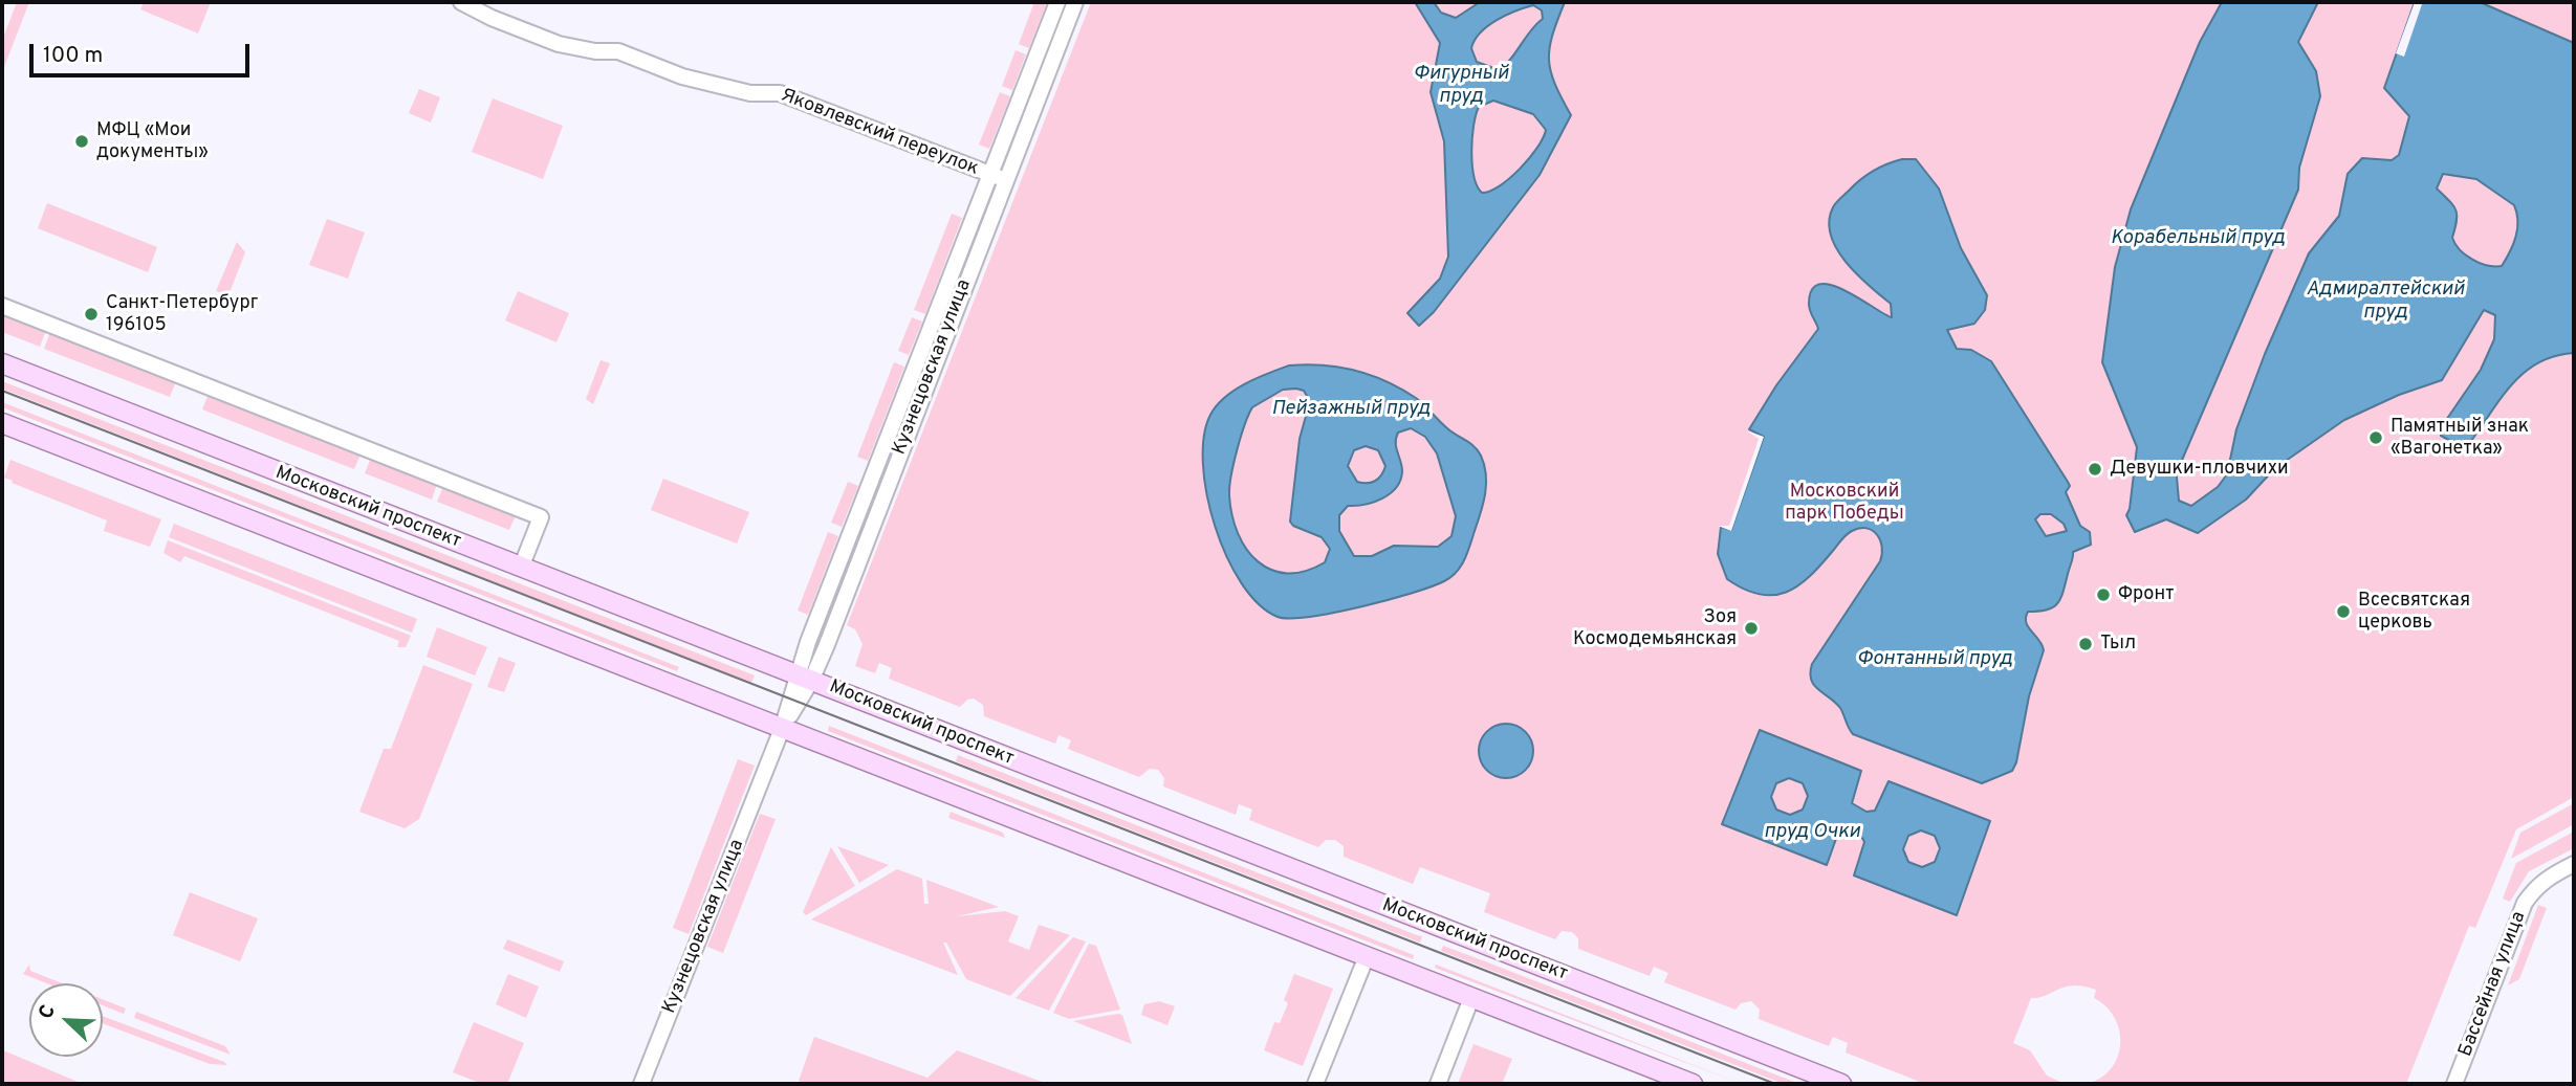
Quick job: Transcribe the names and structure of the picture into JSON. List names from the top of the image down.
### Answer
{
  "streets": {
    "main road": ["Московский проспект"],
    "street": ["Яковлевский переулок", "Кузнецовская улица", "Бассейная улица"]
  },
  "crossings": [
    ["Яковлевский переулок", "Кузнецовская улица"],
    ["Кузнецовская улица", "Московский проспект"]
  ],
  "water": [
    "Фигурный пруд",
    "Корабельный пруд",
    "Адмиралтейский пруд",
    "Пейзажный пруд",
    "Фонтанный пруд",
    "пруд Очки"
  ],
  "parks": ["Московский парк Победы"],
  "places": [
    "МФЦ «Мои документы»",
    "Санкт-Петербург 196105",
    "Памятный знак «Вагонетка»",
    "Девушки-пловчихи",
    "Фронт",
    "Всесвятская церковь",
    "Зоя Космодемьянская",
    "Тыл"
  ],
  "scale_bar": "100 m",
  "north": "top left"
}
